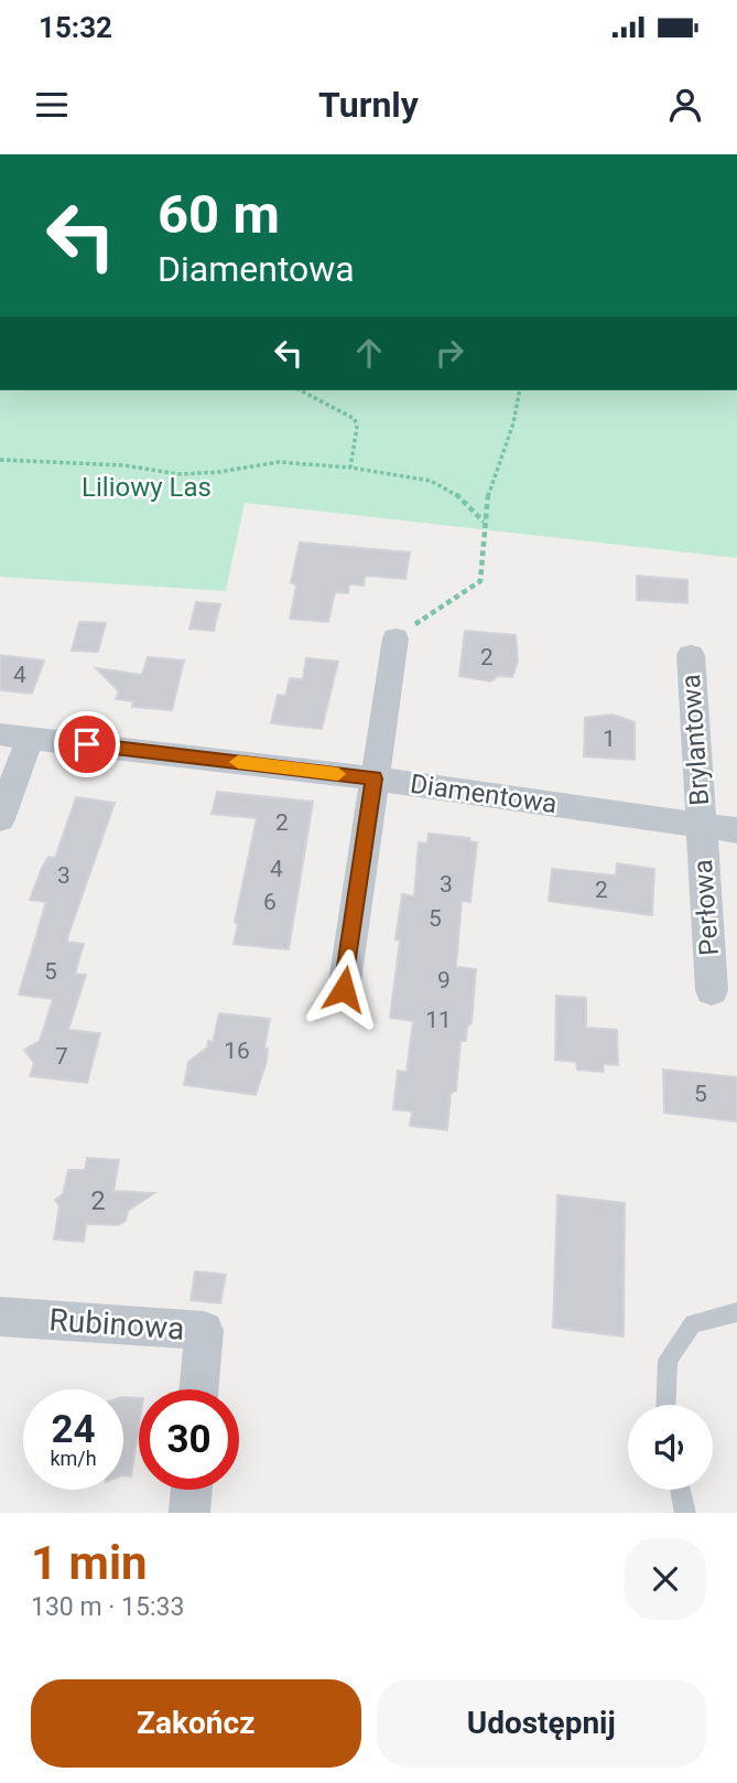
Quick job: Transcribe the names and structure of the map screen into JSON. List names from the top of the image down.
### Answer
{
  "streets": {
    "street": [
      "Brylantowa",
      "Diamentowa",
      "Perłowa",
      "Rubinowa"
    ]
  },
  "crossings": [
    ["Brylantowa", "Diamentowa"],
    ["Brylantowa", "Perłowa"],
    ["Diamentowa", "Perłowa"]
  ],
  "parks": ["Liliowy Las"],
  "house_numbers": [
    "2",
    "4",
    "1",
    "2",
    "4",
    "3",
    "3",
    "2",
    "6",
    "5",
    "5",
    "9",
    "11",
    "16",
    "7",
    "5",
    "2"
  ],
  "page": {
    "status": "15:32",
    "header": "Turnly",
    "turn": ["60 m", "Diamentowa"],
    "speed": "24 km/h",
    "limit": "30",
    "heading": ["1 min", "130 m · 15:33"],
    "buttons": ["Zakończ", "Udostępnij"]
  }
}
